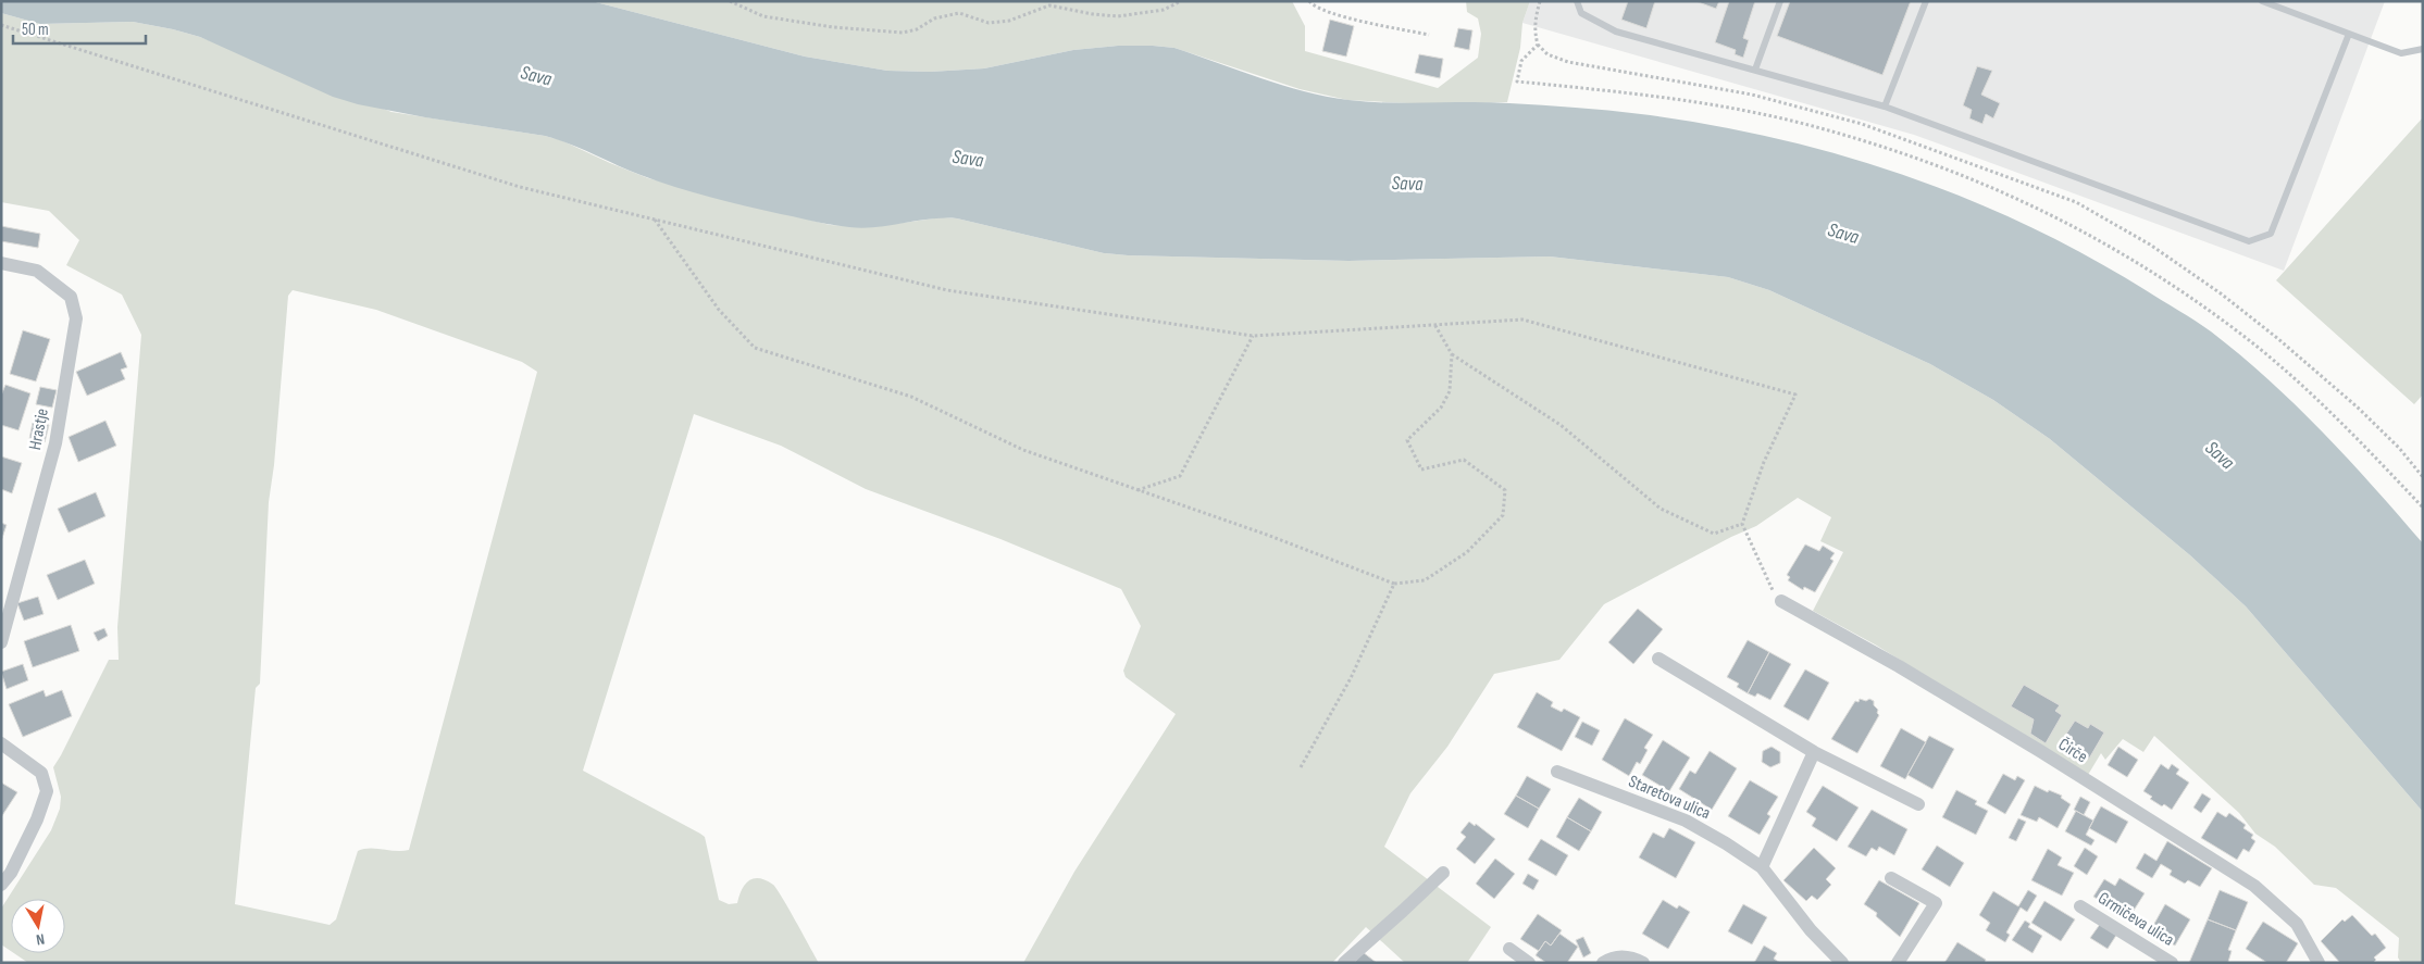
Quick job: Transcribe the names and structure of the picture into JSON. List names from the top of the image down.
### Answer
{
  "streets": {
    "street": [
      "Hrastje",
      "Čirče",
      "Staretova ulica",
      "Grmičeva ulica"
    ]
  },
  "water": ["Sava"],
  "scale_bar": "50 m",
  "north": "bottom"
}
